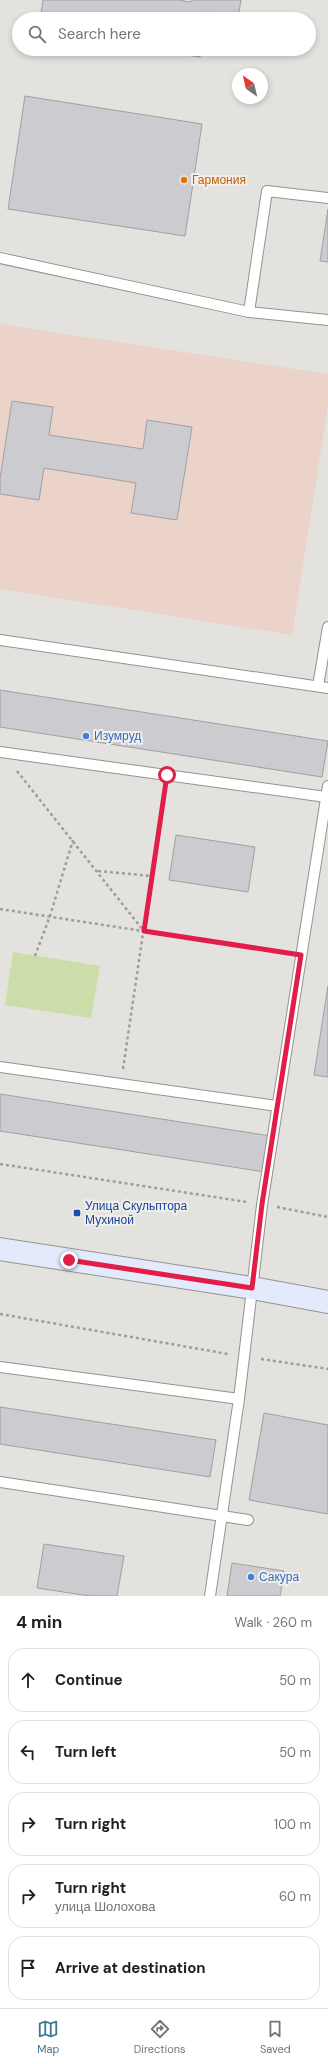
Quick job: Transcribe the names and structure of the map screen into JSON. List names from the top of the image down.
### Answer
{
  "places": {
    "other": ["Гармония", "Изумруд", "Сакура"],
    "transit": ["Улица Скульптора Мухиной"]
  },
  "north": "top left",
  "page": {
    "search": "Search here",
    "heading": ["4 min", "Walk · 260 m"],
    "list": [
      ["Continue", "50 m"],
      ["Turn left", "50 m"],
      ["Turn right", "100 m"],
      ["Turn right", "улица Шолохова", "60 m"],
      "Arrive at destination"
    ],
    "nav": ["Map", "Directions", "Saved"]
  }
}
